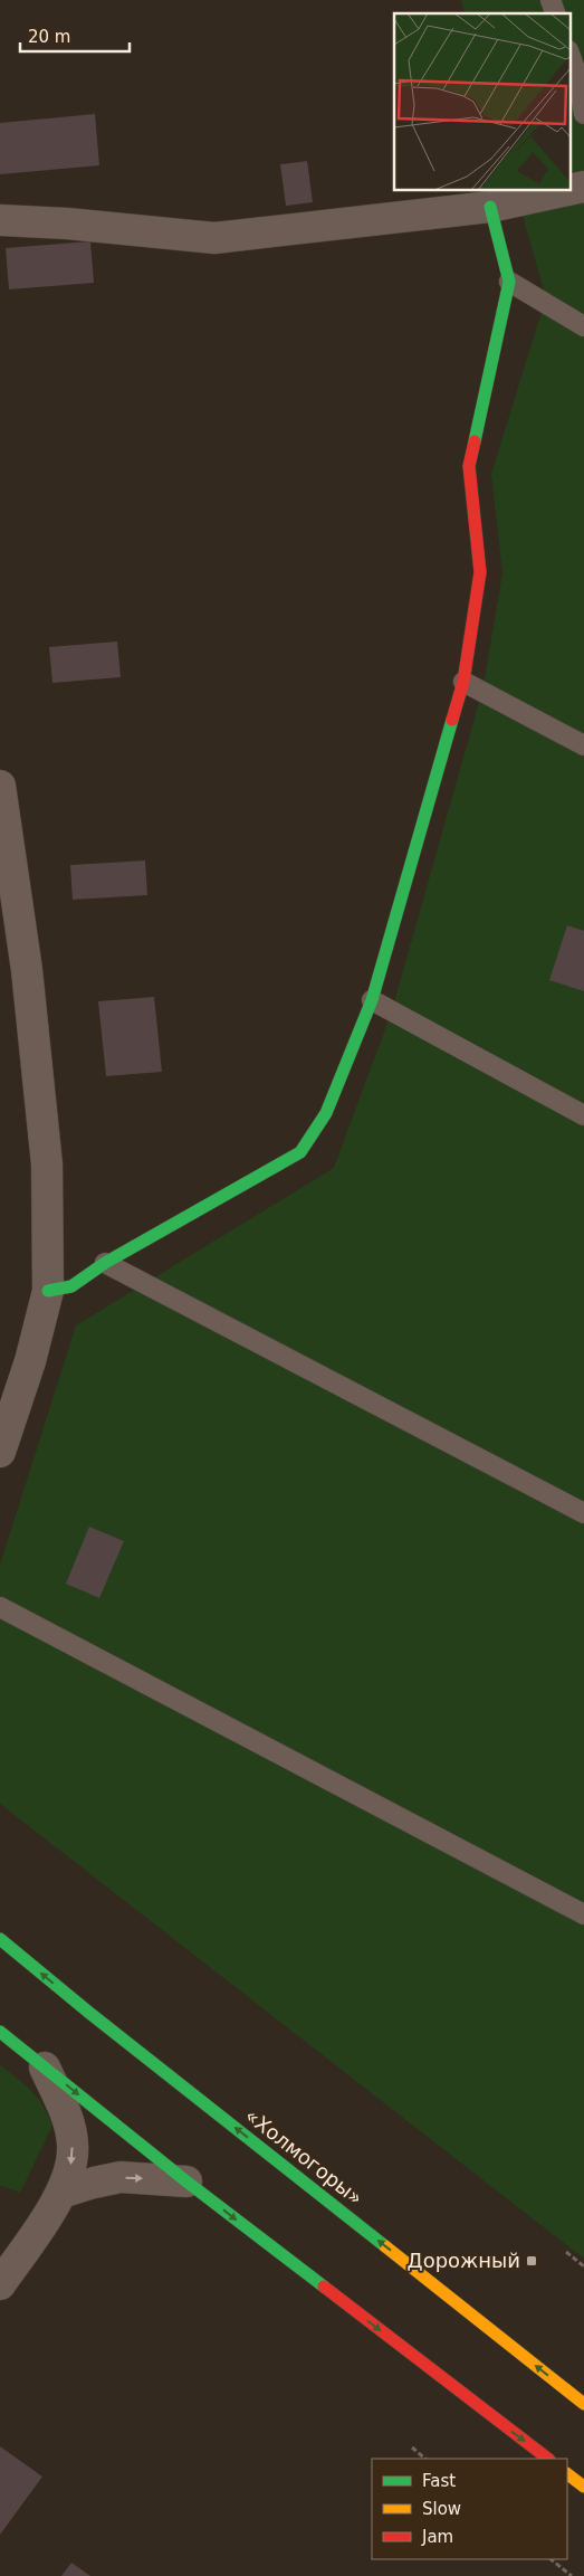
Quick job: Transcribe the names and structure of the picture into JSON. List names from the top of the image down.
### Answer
{
  "streets": {
    "main road": ["«Холмогоры»"]
  },
  "places": {
    "transit": ["Дорожный"]
  },
  "legend": ["Fast", "Slow", "Jam"],
  "scale_bar": "20 m"
}
